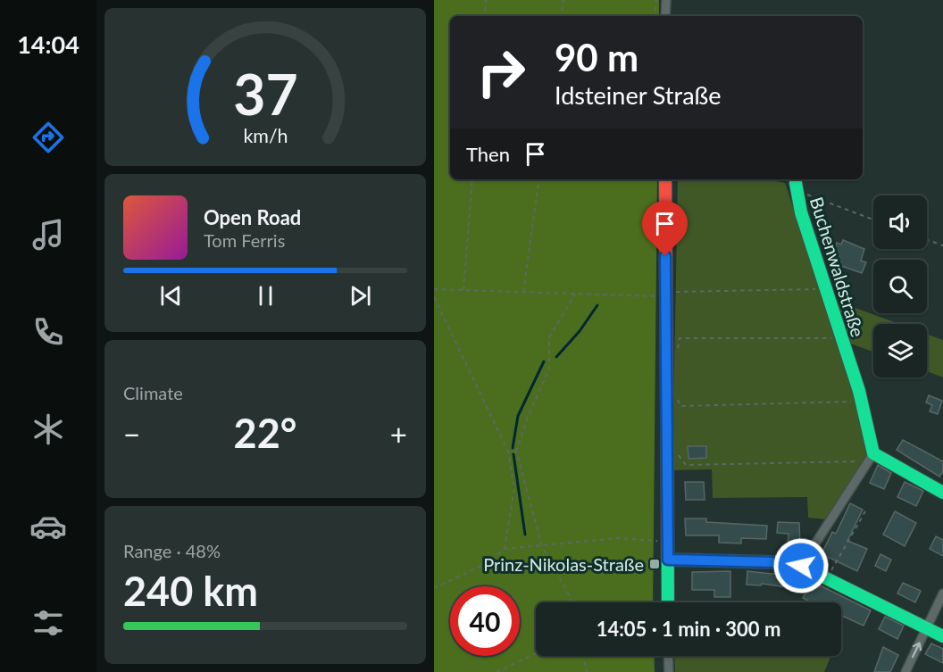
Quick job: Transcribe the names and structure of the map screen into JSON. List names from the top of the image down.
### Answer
{
  "streets": {
    "street": ["Buchenwaldstraße"]
  },
  "places": {
    "transit": ["Prinz-Nikolas-Straße"]
  },
  "page": {
    "tabs": "14:04",
    "turn": ["90 m", "Idsteiner Straße"],
    "then": "Then",
    "song": ["Open Road", "Tom Ferris"],
    "tile": [
      "Climate",
      ["Range · 48%", "240 km"]
    ],
    "heat": ["−", "22°", "+"],
    "limit": "40",
    "trip": "14:05 · 1 min · 300 m",
    "gauge": ["37", "km/h"]
  }
}
